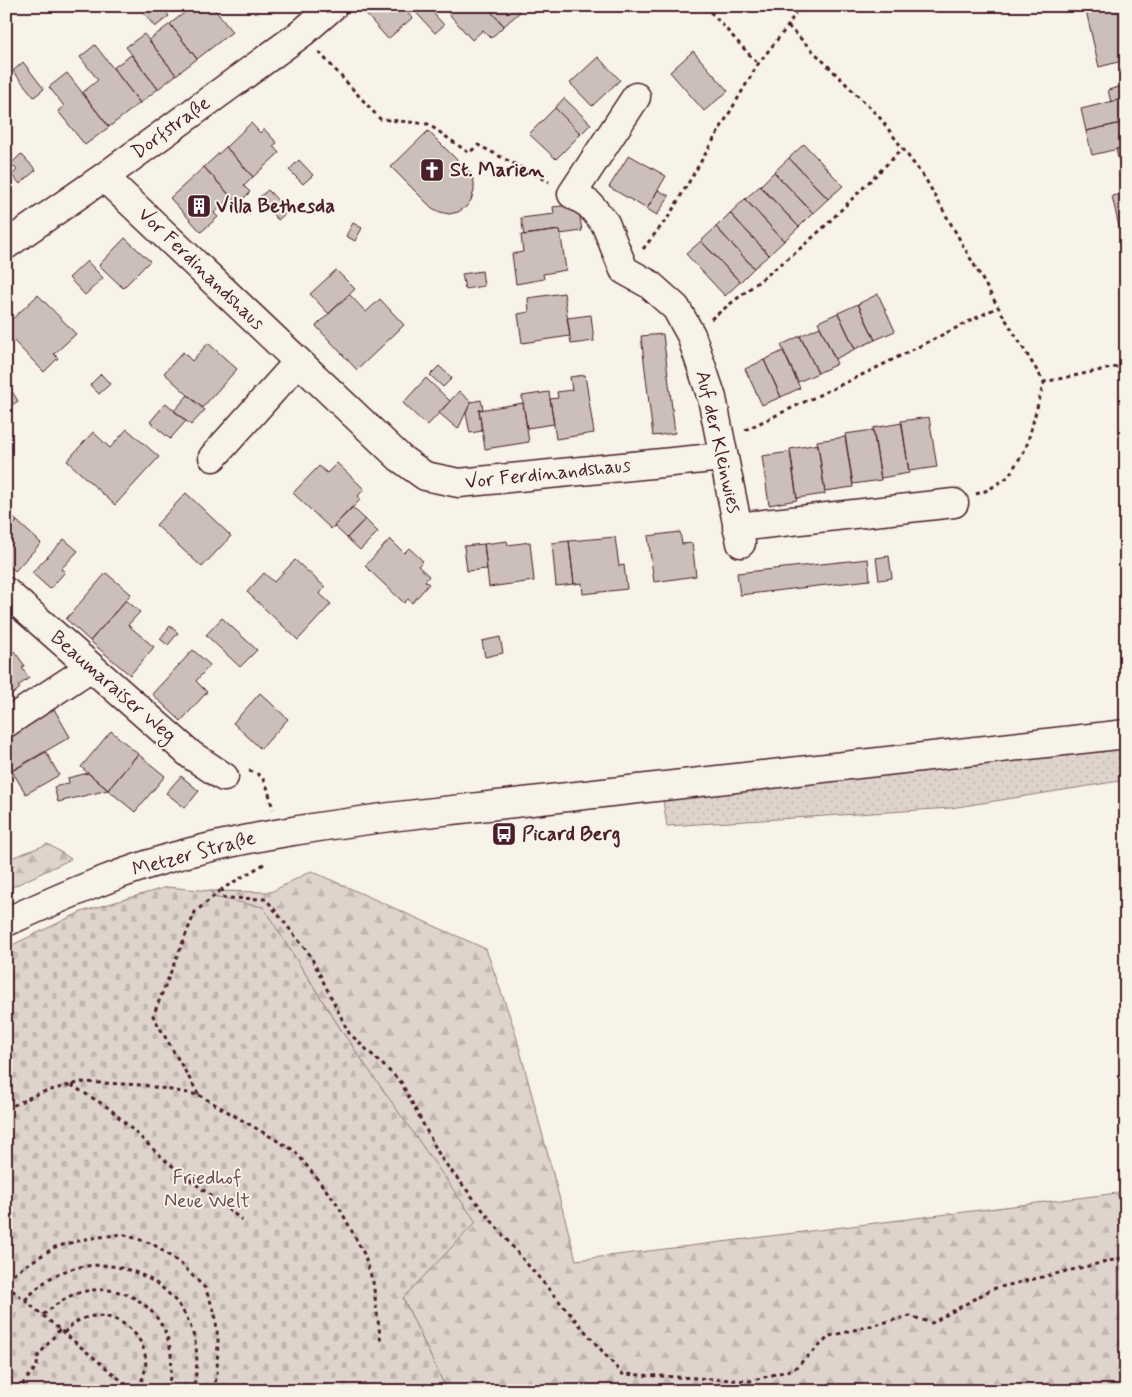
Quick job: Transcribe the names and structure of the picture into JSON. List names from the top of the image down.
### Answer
{
  "streets": {
    "street": [
      "Dorfstraße",
      "Vor Ferdinandshaus",
      "Auf der Kleinwies",
      "Beaumaraiser Weg",
      "Metzer Straße"
    ]
  },
  "crossings": [
    ["Dorfstraße", "Vor Ferdinandshaus"],
    ["Vor Ferdinandshaus", "Auf der Kleinwies"]
  ],
  "parks": ["Friedhof Neue Welt"],
  "places": {
    "church": ["St. Marien"],
    "building": ["Villa Bethesda"],
    "bus stop": ["Picard Berg"]
  }
}
